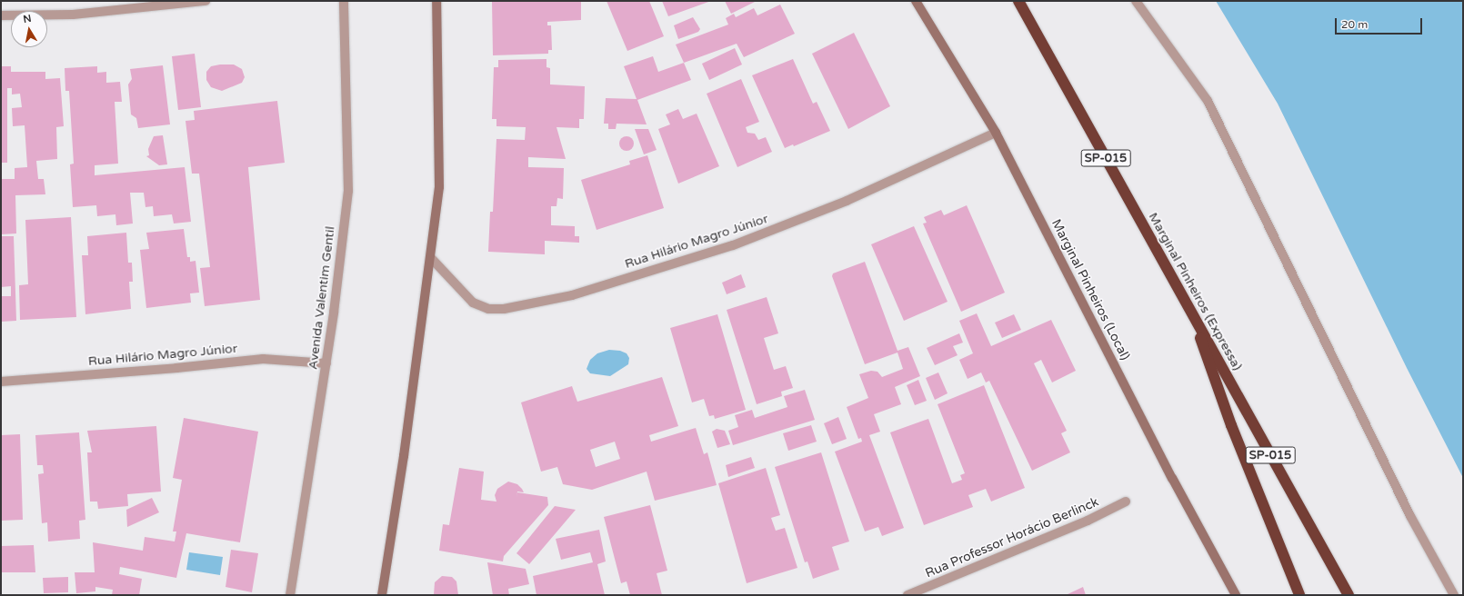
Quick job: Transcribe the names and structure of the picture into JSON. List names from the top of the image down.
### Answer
{
  "streets": {
    "highway": ["SP-015", "Marginal Pinheiros (Expressa)"],
    "main road": ["Marginal Pinheiros (Local)"],
    "street": ["Rua Hilário Magro Júnior", "Avenida Valentim Gentil", "Rua Professor Horácio Berlinck"]
  },
  "crossings": [
    ["Rua Hilário Magro Júnior", "Marginal Pinheiros (Local)"],
    ["Rua Hilário Magro Júnior", "Avenida Valentim Gentil"]
  ],
  "scale_bar": "20 m",
  "north": "top"
}
